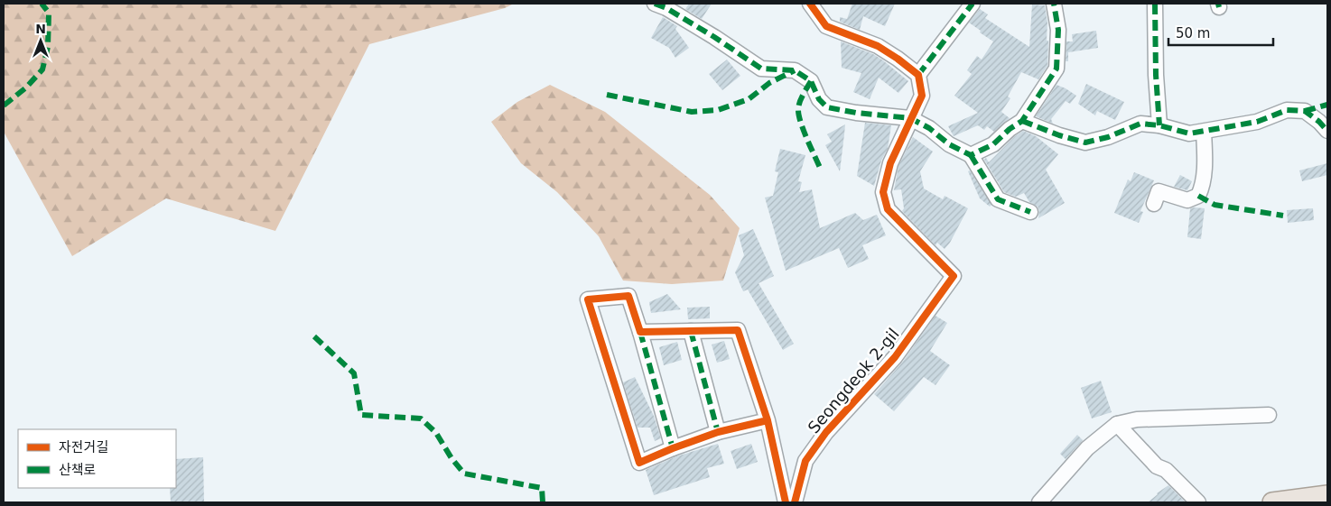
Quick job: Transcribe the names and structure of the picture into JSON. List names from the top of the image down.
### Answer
{
  "streets": {
    "street": ["Seongdeok 2-gil"]
  },
  "legend": ["자전거길", "산책로"],
  "scale_bar": "50 m",
  "north": "top"
}
